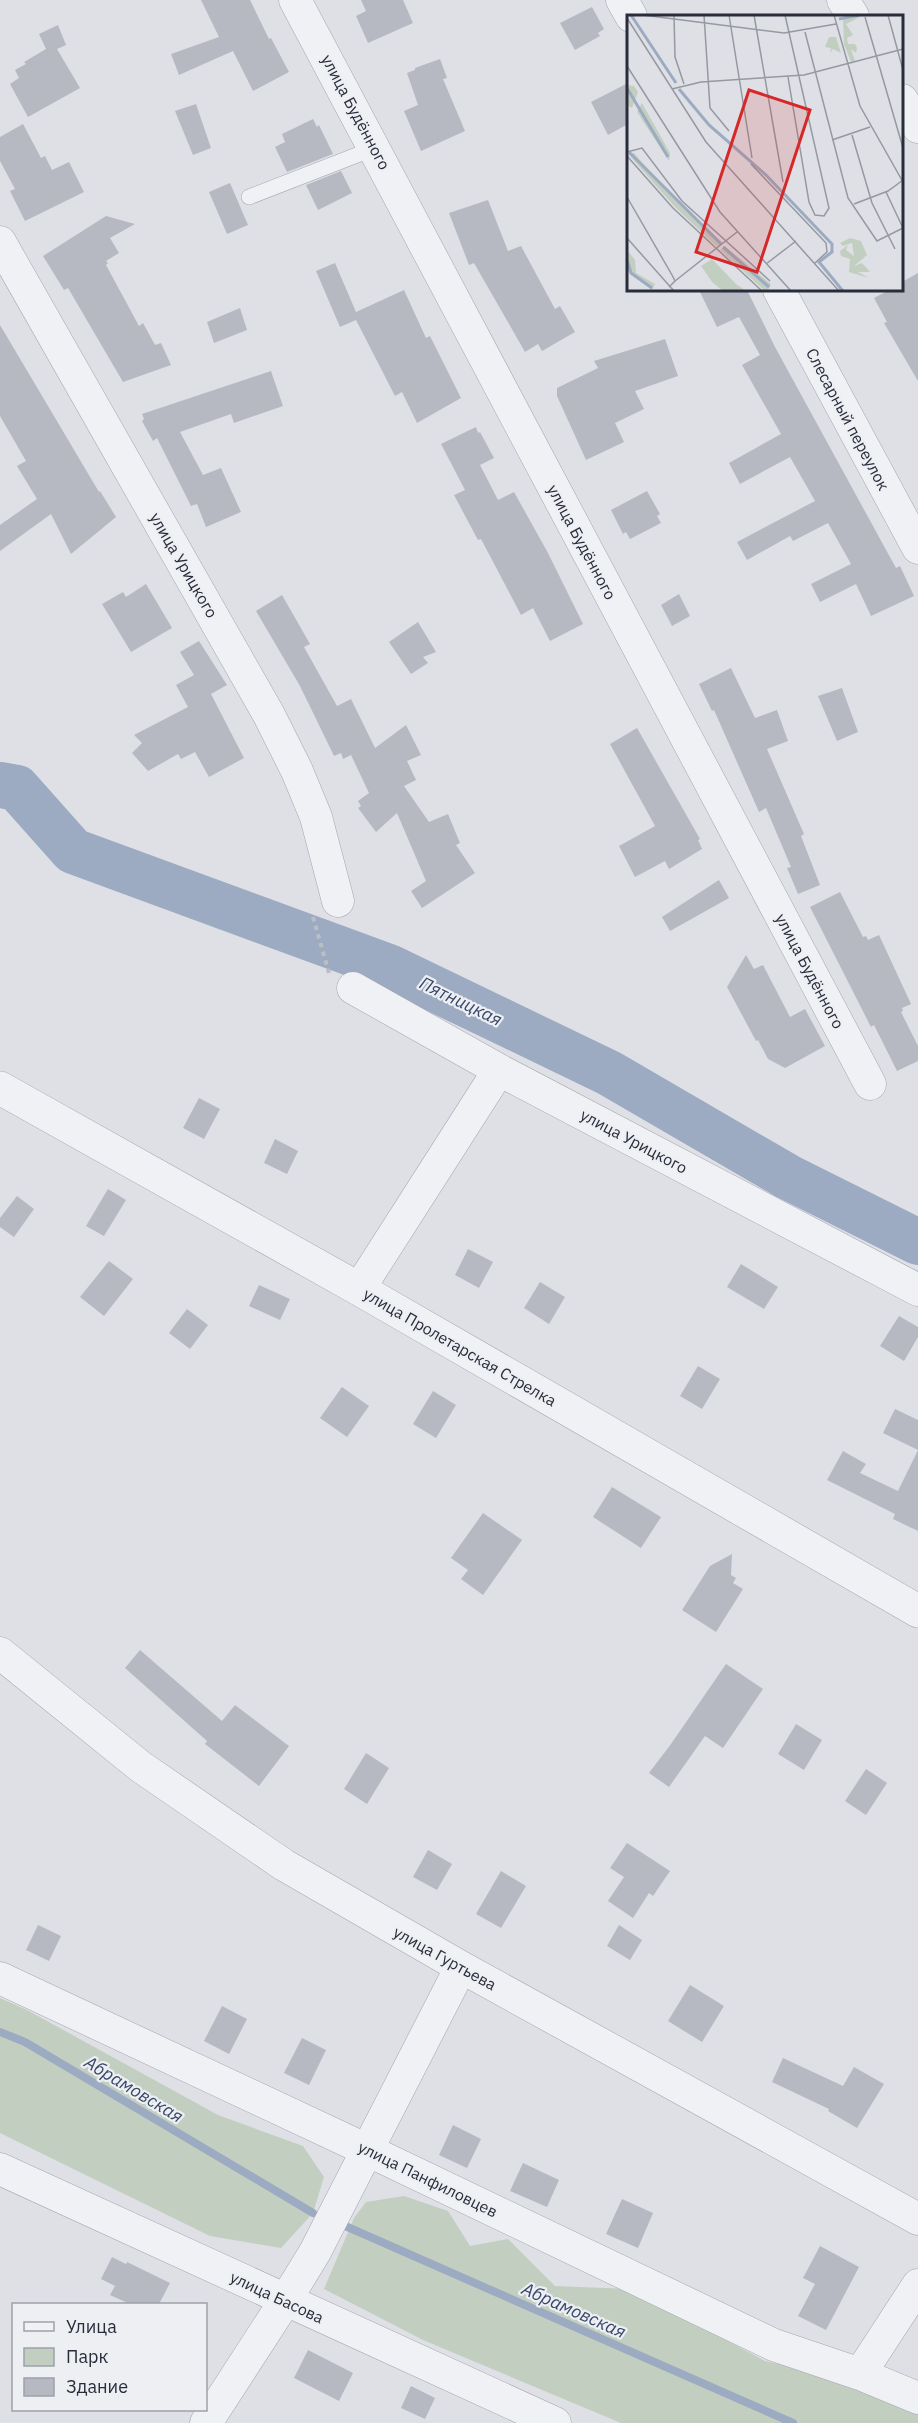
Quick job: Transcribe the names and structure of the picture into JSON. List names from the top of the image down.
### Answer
{
  "streets": {
    "street": [
      "улица Будённого",
      "Слесарный переулок",
      "улица Урицкого",
      "улица Пролетарская Стрелка",
      "улица Гуртьева",
      "улица Панфиловцев",
      "улица Басова"
    ]
  },
  "water": ["Пятницкая", "Абрамовская"],
  "legend": ["Улица", "Парк", "Здание"]
}
